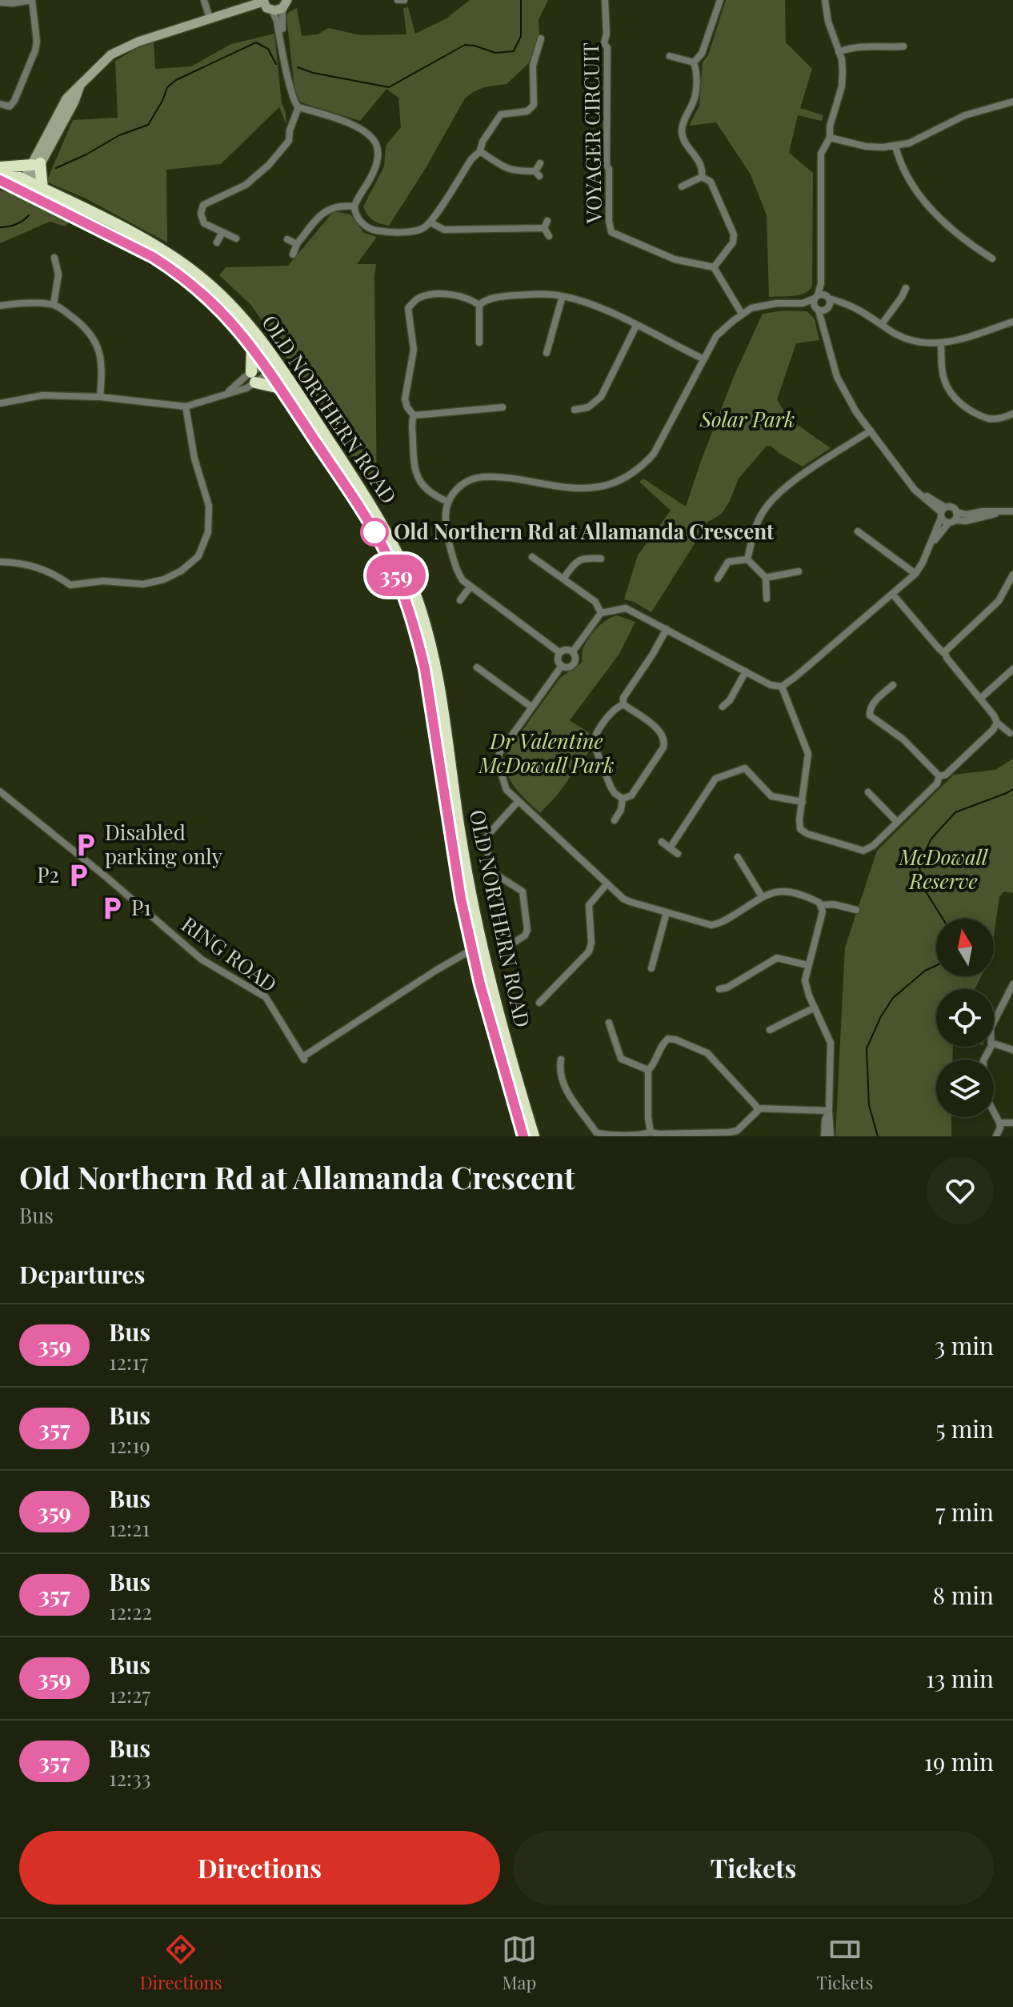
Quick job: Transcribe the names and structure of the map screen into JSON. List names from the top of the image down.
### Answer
{
  "streets": {
    "highway": ["OLD NORTHERN ROAD"],
    "street": ["VOYAGER CIRCUIT", "RING ROAD"]
  },
  "crossings": [
    ["OLD NORTHERN ROAD", "RING ROAD"]
  ],
  "parks": ["Solar Park", "Dr Valentine McDowall Park", "McDowall Reserve"],
  "places": {
    "other": ["Old Northern Rd at Allamanda Crescent"],
    "parking": ["Disabled parking only", "P2", "P1"]
  },
  "lines": ["bus line 359"],
  "north": "top",
  "page": {
    "on_map": "359",
    "heading": [
      ["Old Northern Rd at Allamanda Crescent", "Bus"],
      "Departures"
    ],
    "list": [
      {
        "mark": "359",
        "name": "Bus",
        "note": "12:17",
        "value": "3 min"
      },
      {
        "mark": "357",
        "name": "Bus",
        "note": "12:19",
        "value": "5 min"
      },
      {
        "mark": "359",
        "name": "Bus",
        "note": "12:21",
        "value": "7 min"
      },
      {
        "mark": "357",
        "name": "Bus",
        "note": "12:22",
        "value": "8 min"
      },
      {
        "mark": "359",
        "name": "Bus",
        "note": "12:27",
        "value": "13 min"
      },
      {
        "mark": "357",
        "name": "Bus",
        "note": "12:33",
        "value": "19 min"
      }
    ],
    "buttons": ["Directions", "Tickets"],
    "tabs": ["Directions", "Map", "Tickets"]
  }
}
